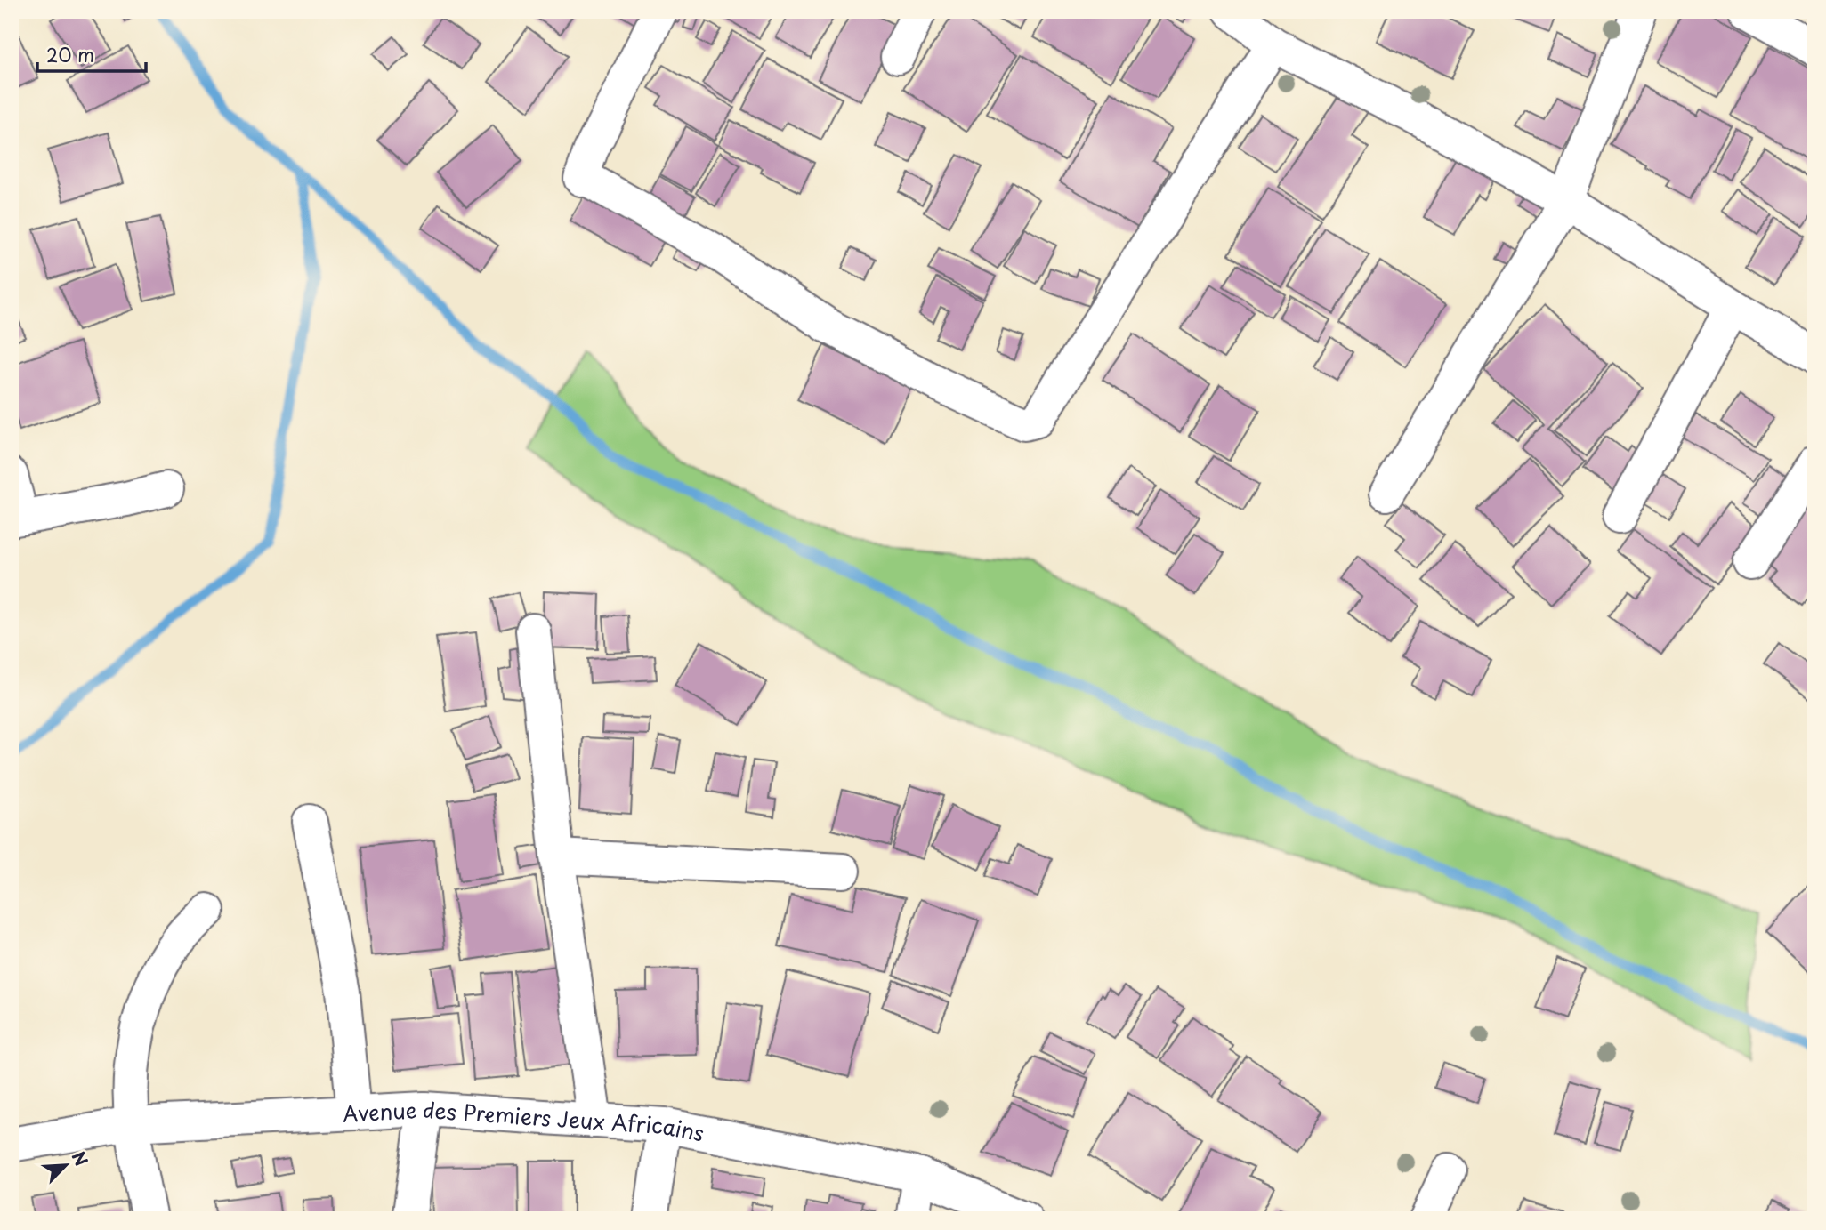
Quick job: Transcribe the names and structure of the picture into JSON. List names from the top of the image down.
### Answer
{
  "streets": {
    "street": ["Avenue des Premiers Jeux Africains"]
  },
  "scale_bar": "20 m",
  "north": "top right"
}
